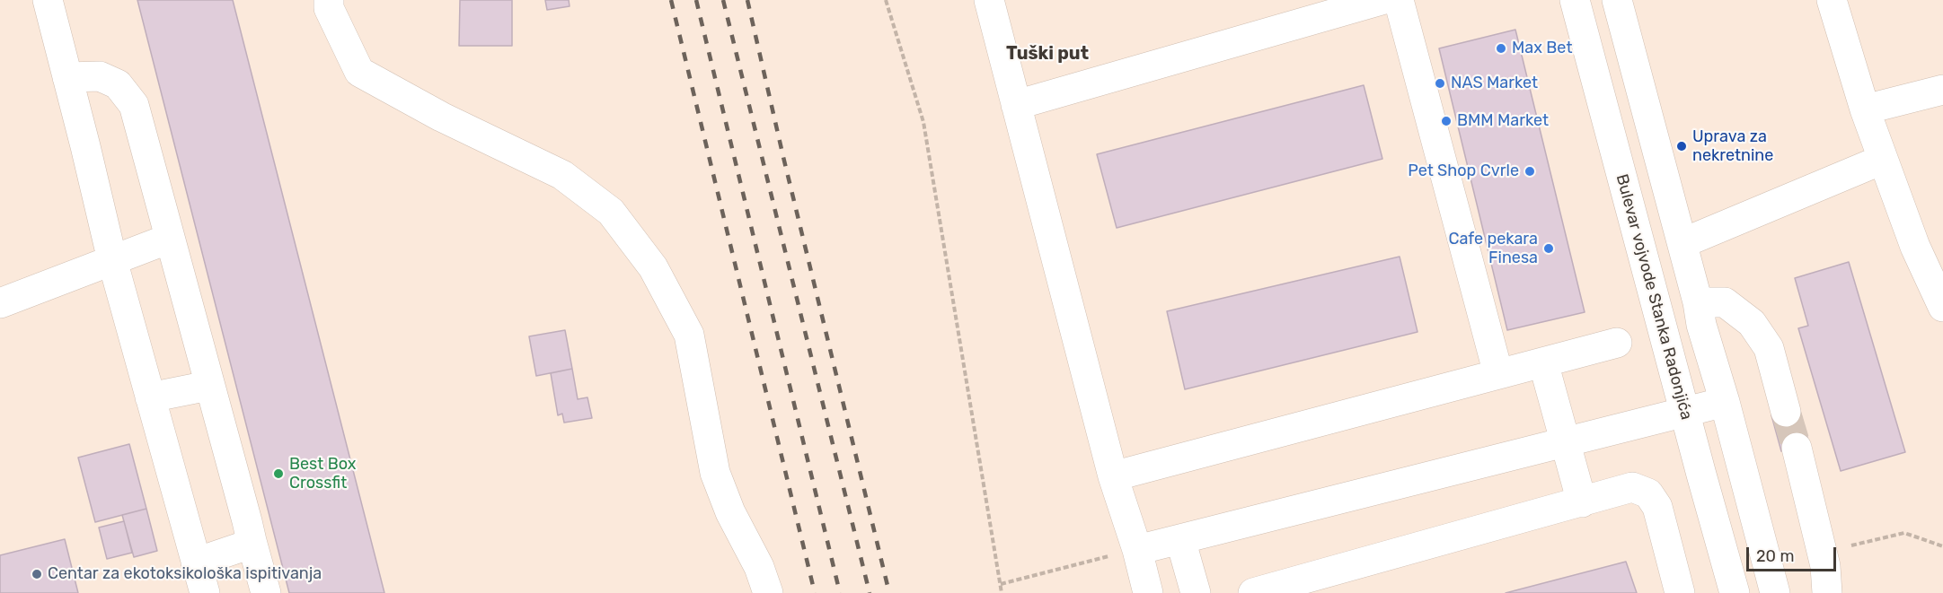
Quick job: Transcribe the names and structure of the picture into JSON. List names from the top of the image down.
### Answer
{
  "streets": {
    "street": ["Bulevar vojvode Stanka Radonjića"]
  },
  "districts": ["Tuški put"],
  "places": [
    "Max Bet",
    "NAS Market",
    "BMM Market",
    "Uprava za nekretnine",
    "Pet Shop Cvrle",
    "Cafe pekara Finesa",
    "Best Box Crossfit",
    "Centar za ekotoksikološka ispitivanja"
  ],
  "scale_bar": "20 m"
}
